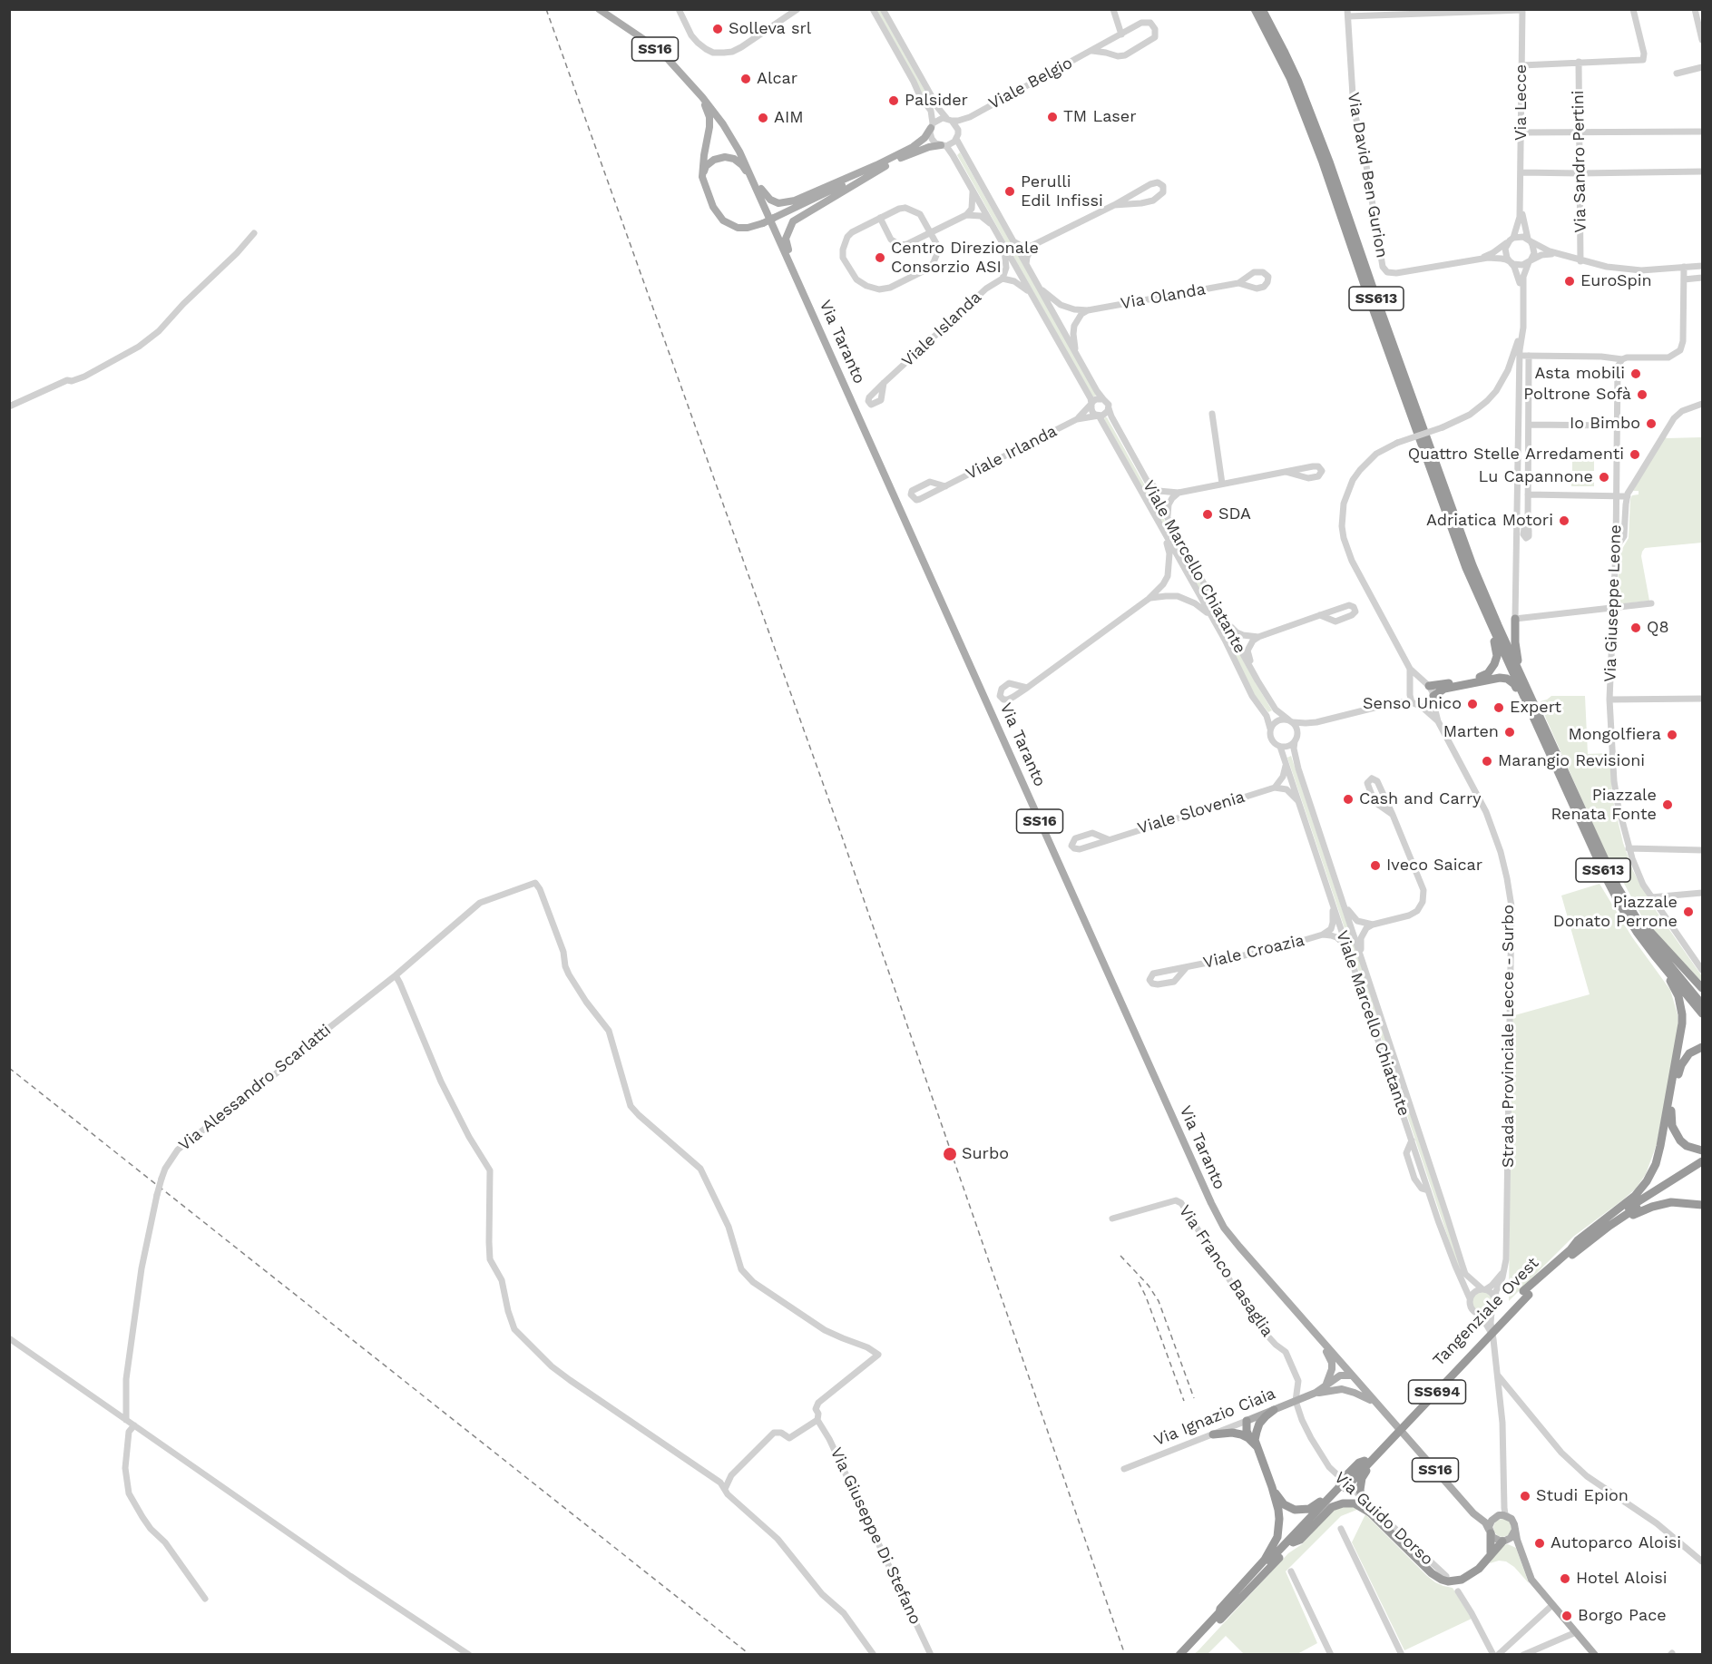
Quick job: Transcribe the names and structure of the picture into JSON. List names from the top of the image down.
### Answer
{
  "streets": {
    "highway": ["SS613", "Tangenziale Ovest", "SS694"],
    "main road": ["SS16", "Via Taranto", "Via Ignazio Ciaia"],
    "street": [
      "Viale Belgio",
      "Via Lecce",
      "Via Sandro Pertini",
      "Via David Ben Gurion",
      "Via Olanda",
      "Viale Islanda",
      "Viale Irlanda",
      "Viale Marcello Chiatante",
      "Via Giuseppe Leone",
      "Viale Slovenia",
      "Viale Croazia",
      "Strada Provinciale Lecce - Surbo",
      "Via Alessandro Scarlatti",
      "Via Franco Basaglia",
      "Via Guido Dorso",
      "Via Giuseppe Di Stefano"
    ]
  },
  "crossings": [
    ["Viale Belgio", "Viale Marcello Chiatante"],
    ["Via Lecce", "Via David Ben Gurion"],
    ["Via Olanda", "Viale Marcello Chiatante"],
    ["Via Taranto", "Via Ignazio Ciaia"],
    ["Viale Irlanda", "Viale Marcello Chiatante"],
    ["Viale Marcello Chiatante", "Viale Croazia"],
    ["Viale Marcello Chiatante", "Strada Provinciale Lecce - Surbo"],
    ["Via Alessandro Scarlatti", "Via Giuseppe Di Stefano"],
    ["Via Franco Basaglia", "Via Ignazio Ciaia"],
    ["Via Franco Basaglia", "Via Guido Dorso"],
    ["Via Ignazio Ciaia", "Via Guido Dorso"]
  ],
  "places": [
    "Solleva srl",
    "Alcar",
    "Palsider",
    "TM Laser",
    "AIM",
    "Perulli Edil Infissi",
    "Centro Direzionale Consorzio ASI",
    "EuroSpin",
    "Asta mobili",
    "Poltrone Sofà",
    "Io Bimbo",
    "Quattro Stelle Arredamenti",
    "Lu Capannone",
    "SDA",
    "Adriatica Motori",
    "Q8",
    "Senso Unico",
    "Expert",
    "Marten",
    "Mongolfiera",
    "Marangio Revisioni",
    "Cash and Carry",
    "Piazzale Renata Fonte",
    "Iveco Saicar",
    "Piazzale Donato Perrone",
    "Surbo",
    "Studi Epion",
    "Autoparco Aloisi",
    "Hotel Aloisi",
    "Borgo Pace"
  ]
}
